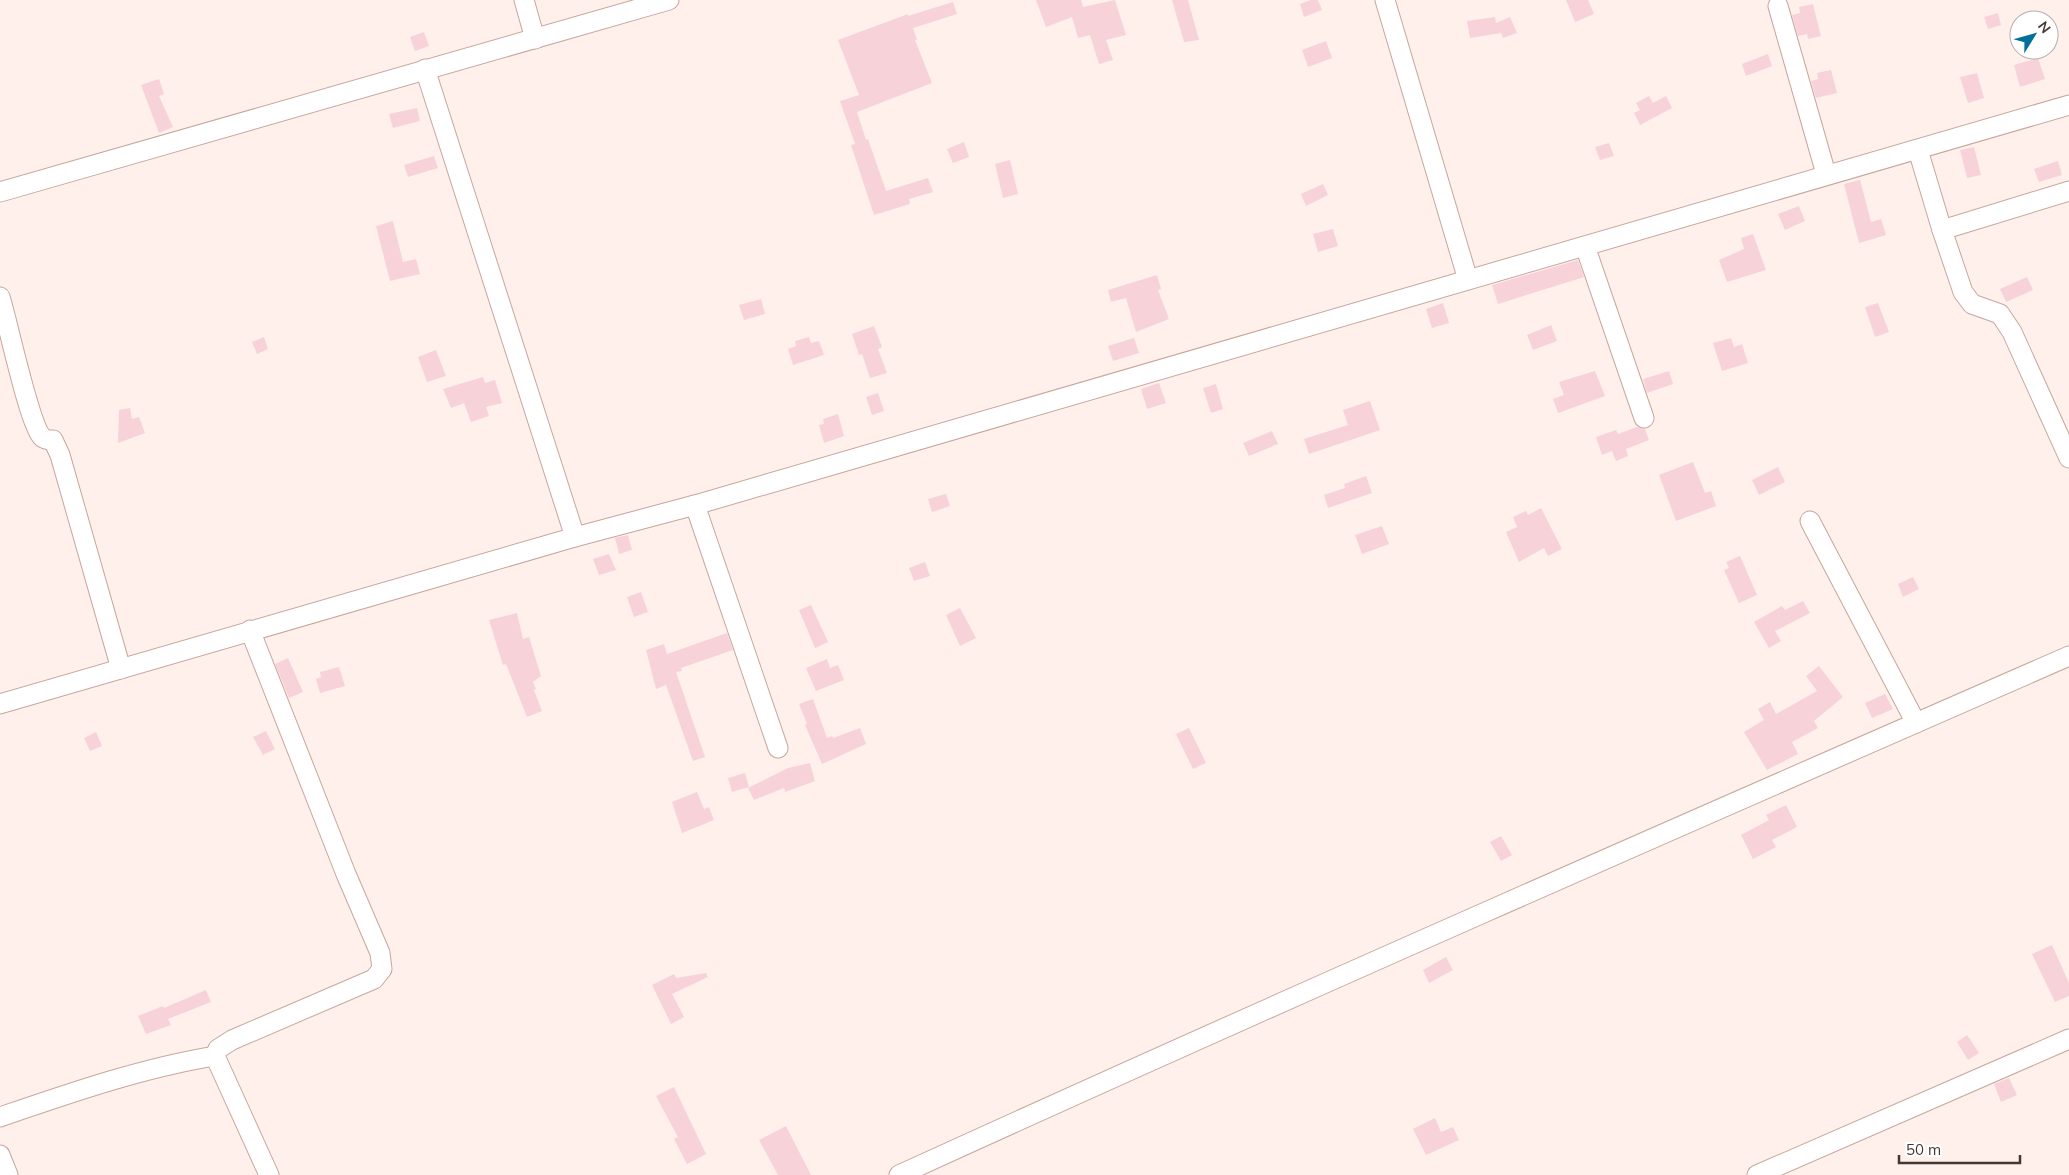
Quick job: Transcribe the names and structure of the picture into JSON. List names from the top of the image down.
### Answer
{
  "scale_bar": "50 m",
  "north": "top right"
}
